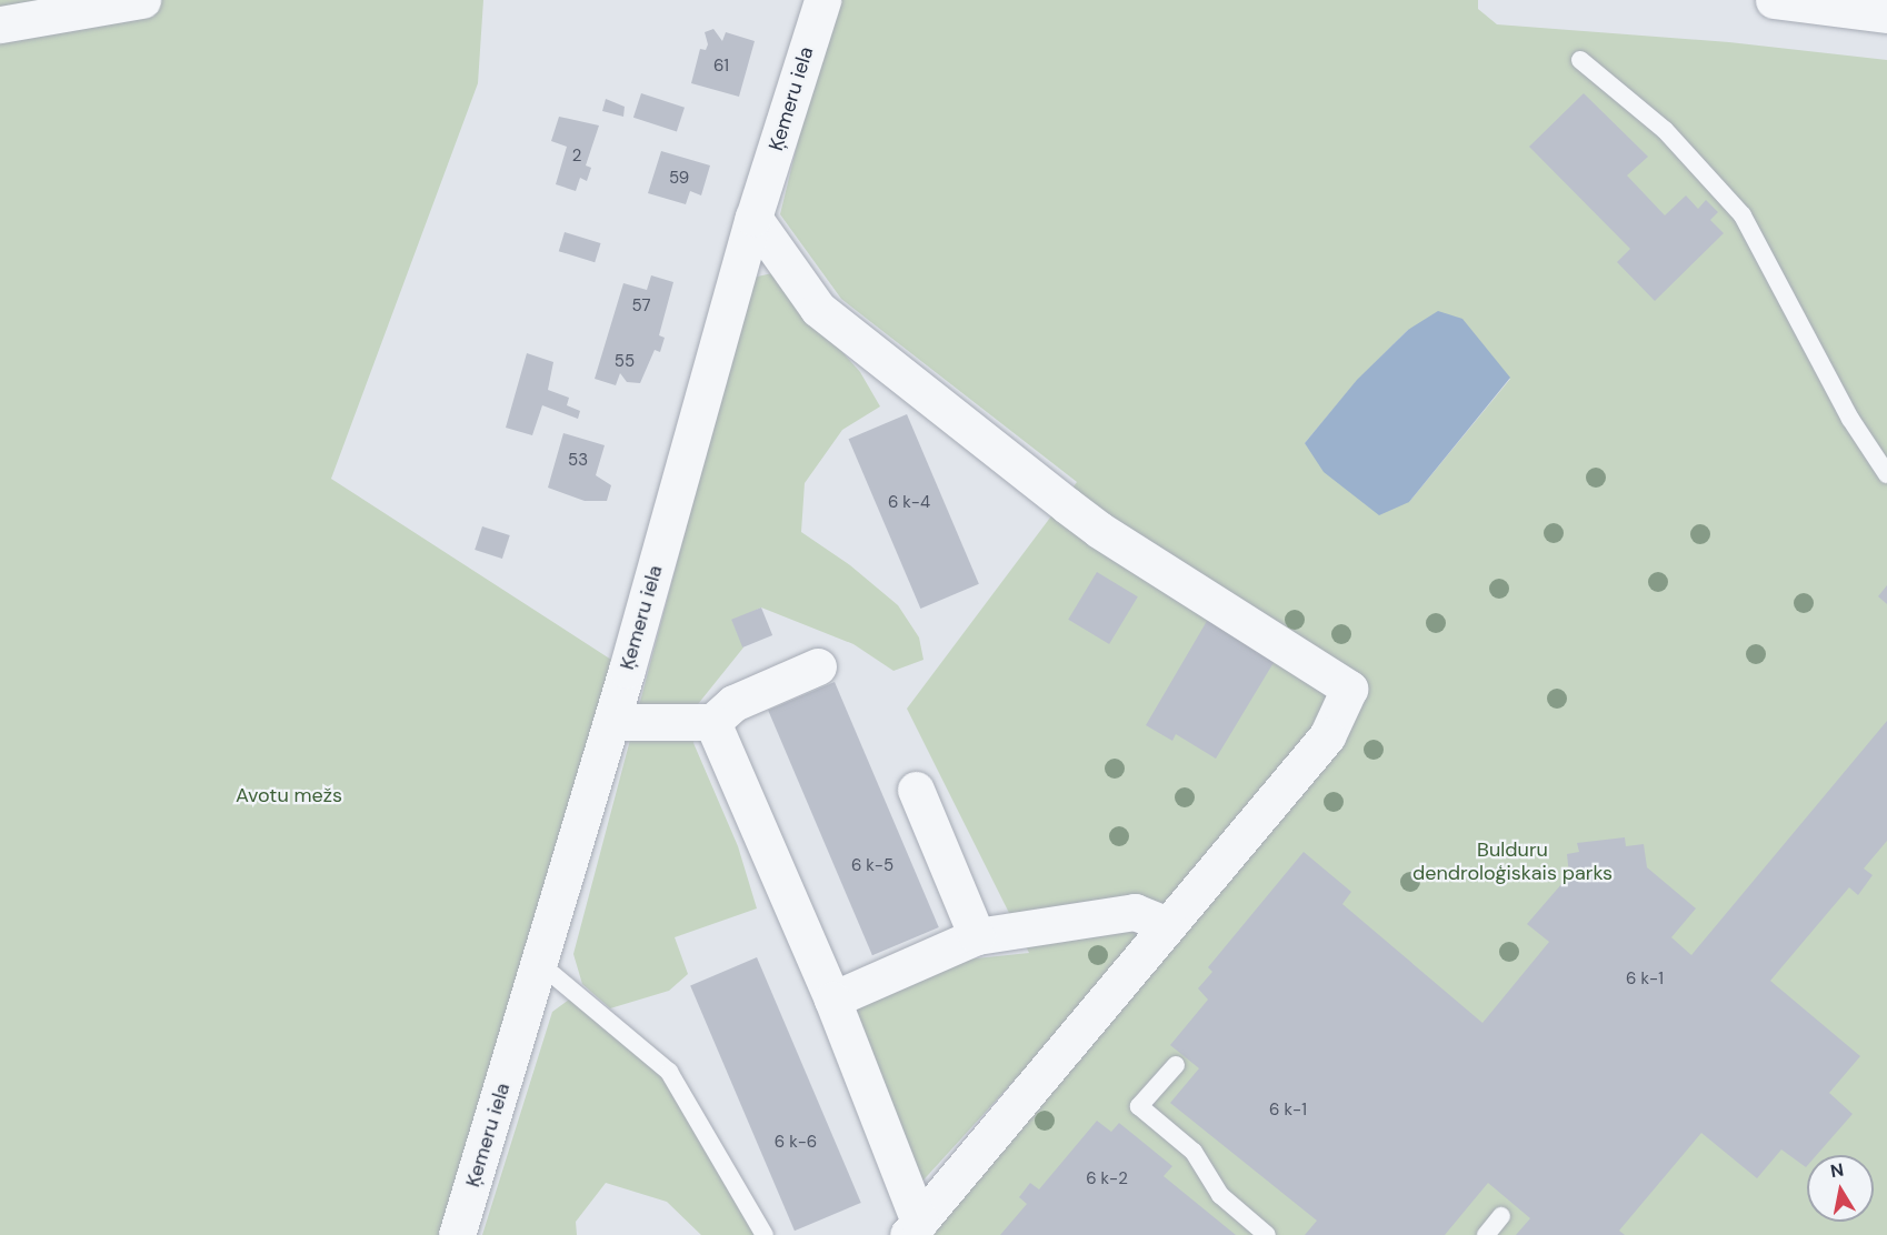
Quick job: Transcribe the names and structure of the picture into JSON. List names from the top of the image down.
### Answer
{
  "streets": {
    "street": ["Ķemeru iela"]
  },
  "parks": ["Avotu mežs", "Bulduru dendroloģiskais parks"],
  "house_numbers": [
    "61",
    "2",
    "59",
    "57",
    "55",
    "53",
    "6 k-4",
    "6 k-5",
    "6 k-1",
    "6 k-1",
    "6 k-6",
    "6 k-2"
  ],
  "north": "top"
}
